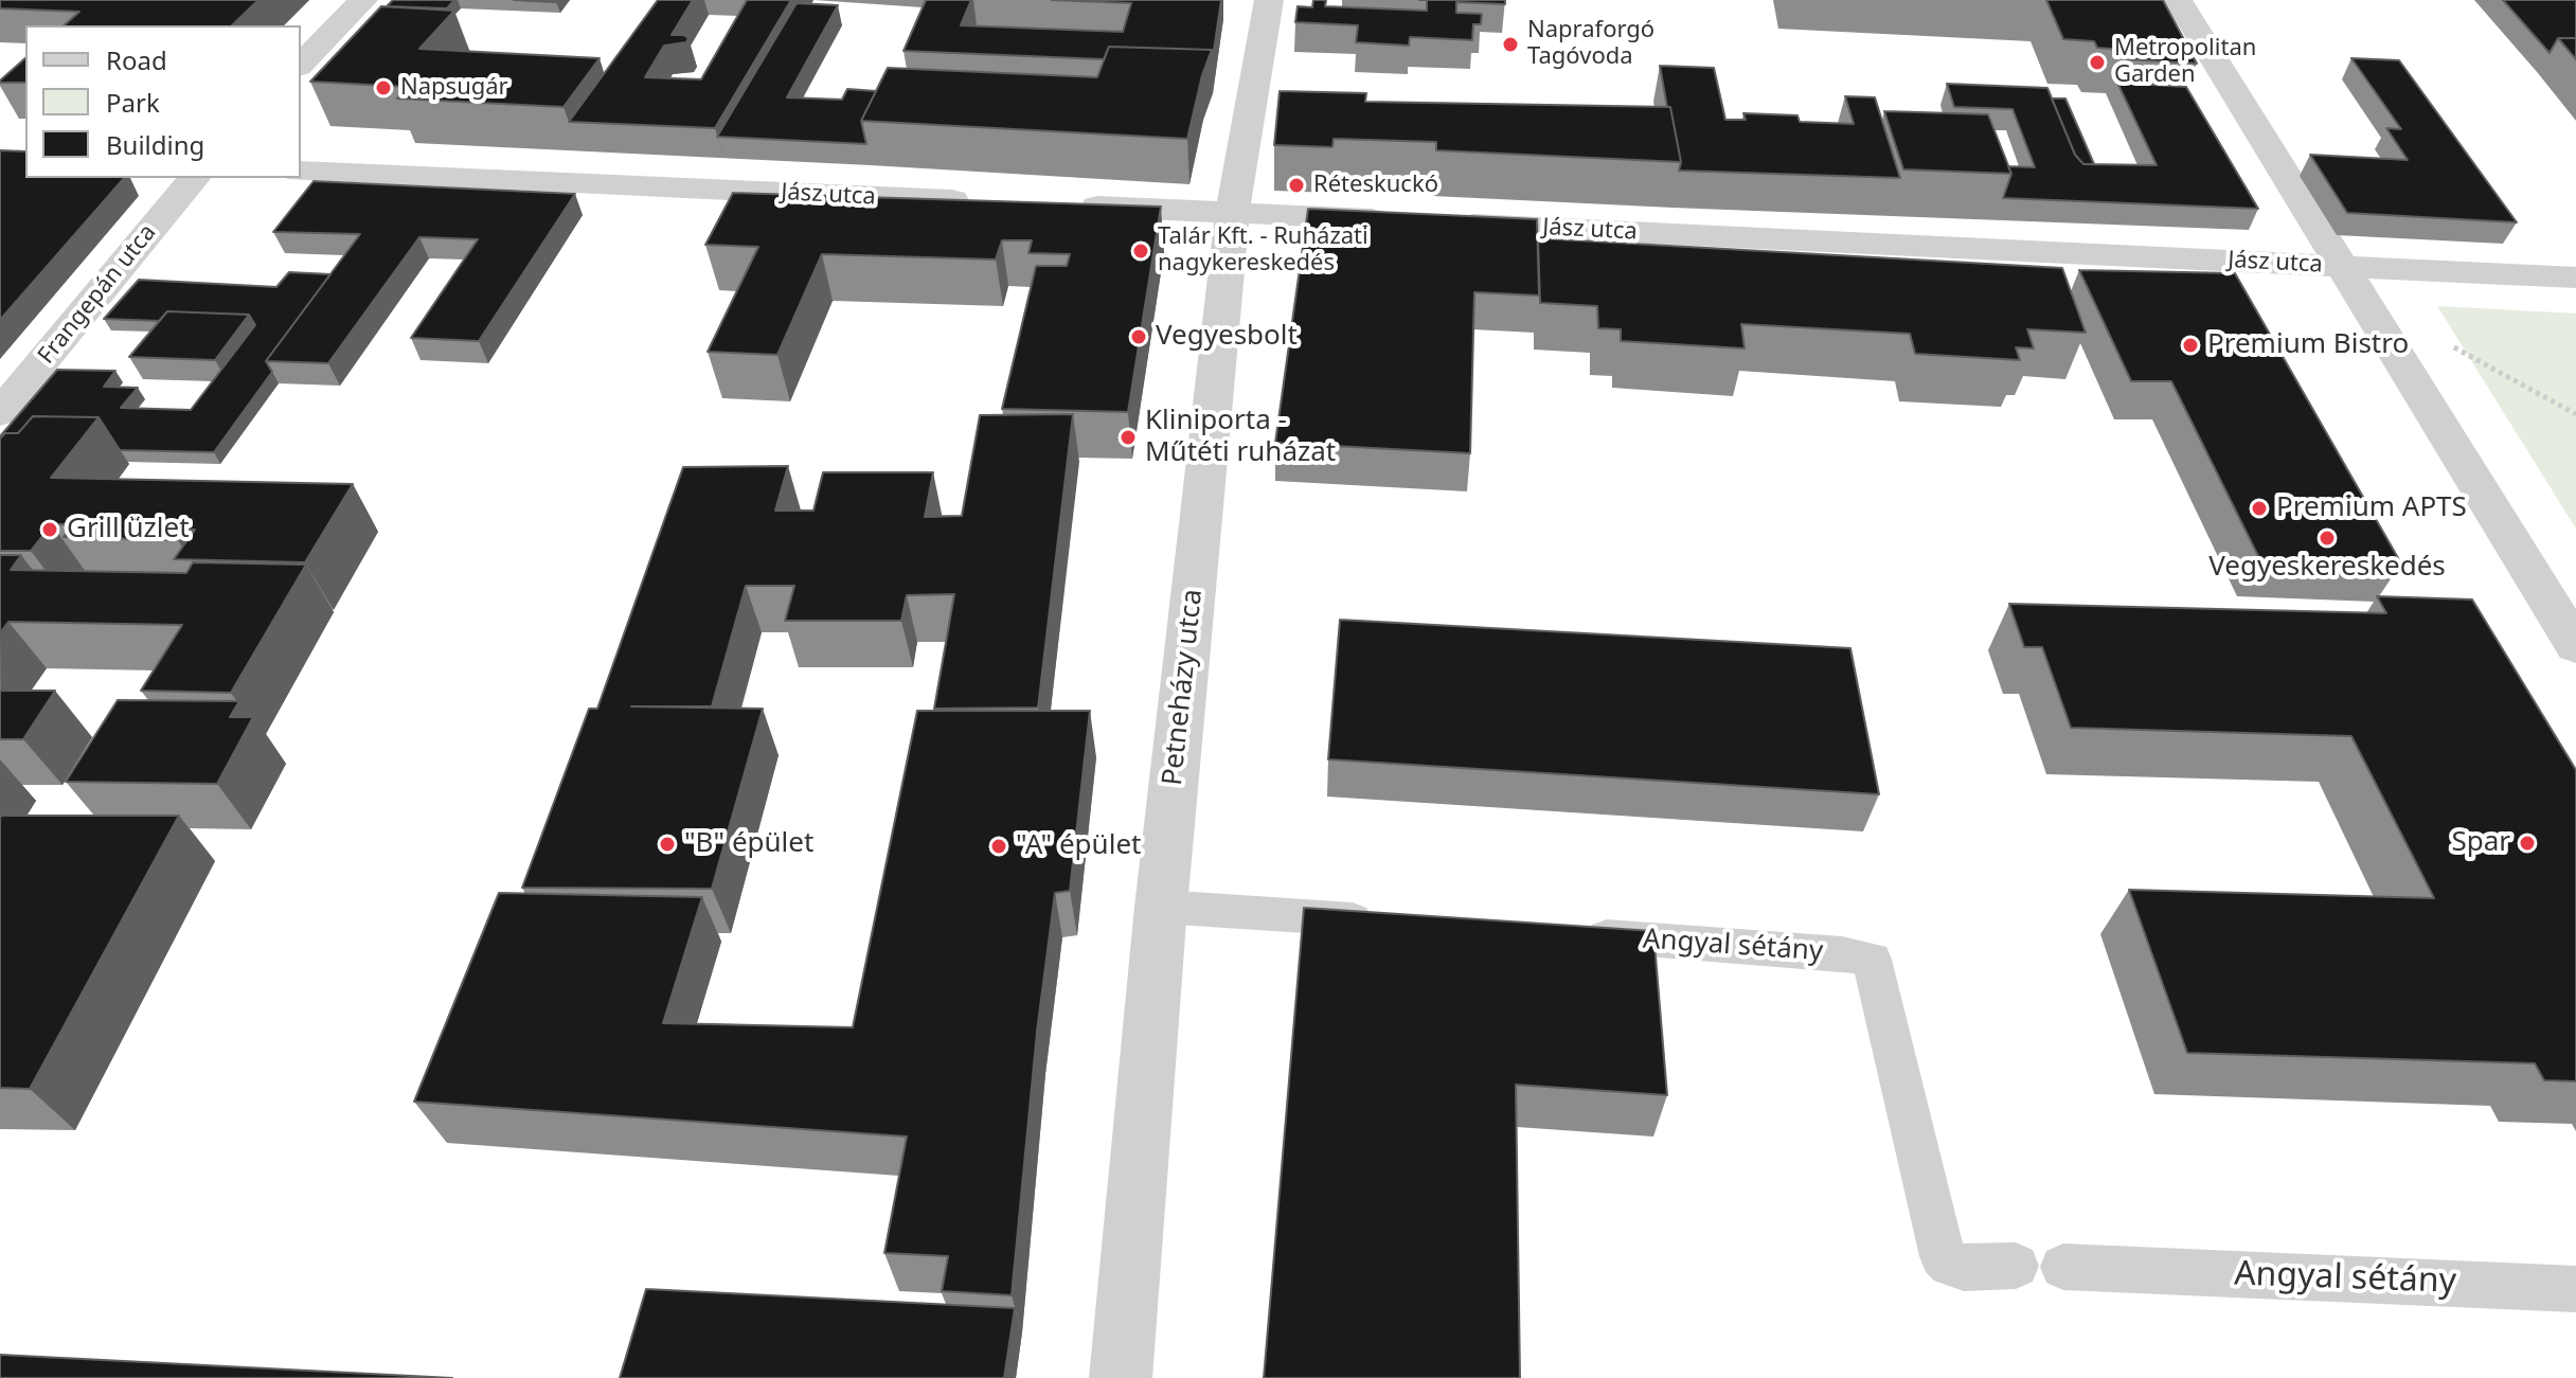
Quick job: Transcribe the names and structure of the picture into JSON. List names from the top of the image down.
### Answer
{
  "streets": {
    "street": ["Jász utca", "Frangepán utca", "Petneházy utca"],
    "lane": ["Angyal sétány"]
  },
  "crossings": [
    ["Jász utca", "Petneházy utca"]
  ],
  "places": [
    "Napraforgó Tagóvoda",
    "Metropolitan Garden",
    "Napsugár",
    "Réteskuckó",
    "Talár Kft. - Ruházati nagykereskedés",
    "Vegyesbolt",
    "Premium Bistro",
    "Kliniporta - Műtéti ruházat",
    "Premium APTS",
    "Grill üzlet",
    "Vegyeskereskedés",
    "Spar",
    "\"B\" épület",
    "\"A\" épület"
  ],
  "legend": ["Road", "Park", "Building"]
}
